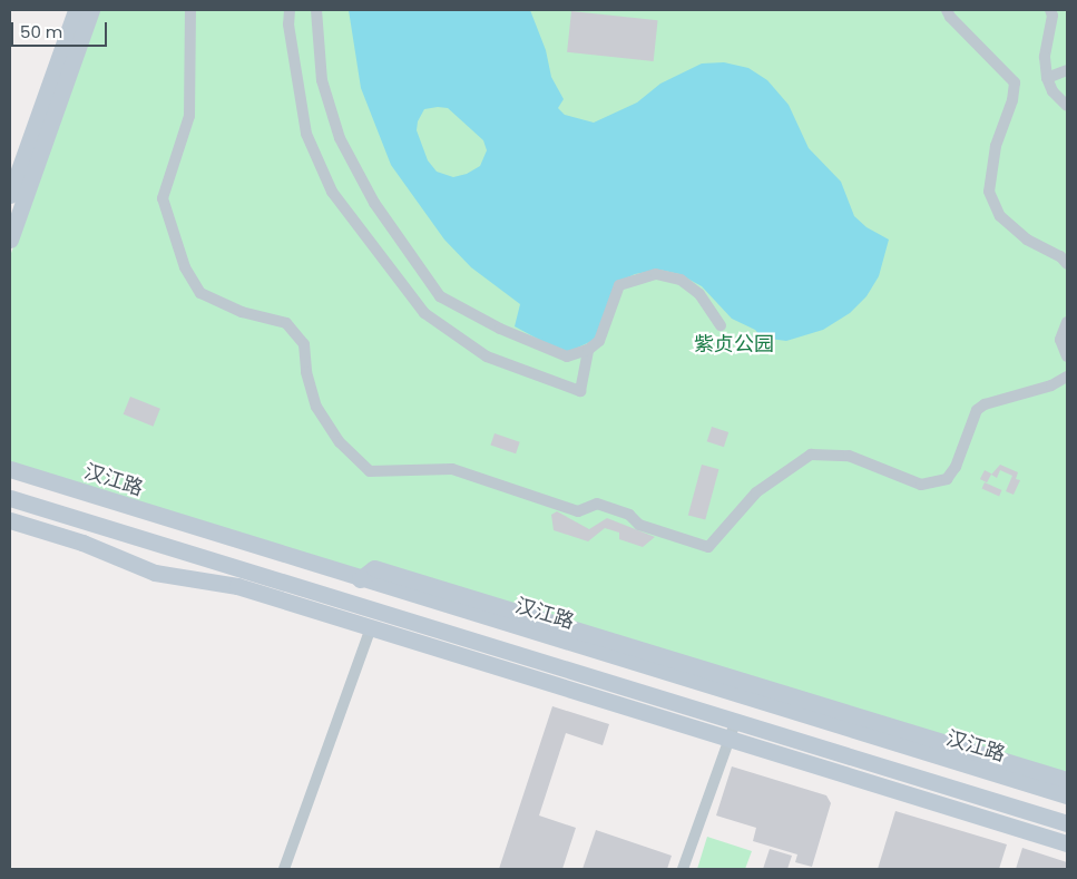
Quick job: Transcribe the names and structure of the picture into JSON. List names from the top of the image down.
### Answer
{
  "streets": {
    "street": ["汉江路"]
  },
  "parks": ["紫贞公园"],
  "scale_bar": "50 m"
}
